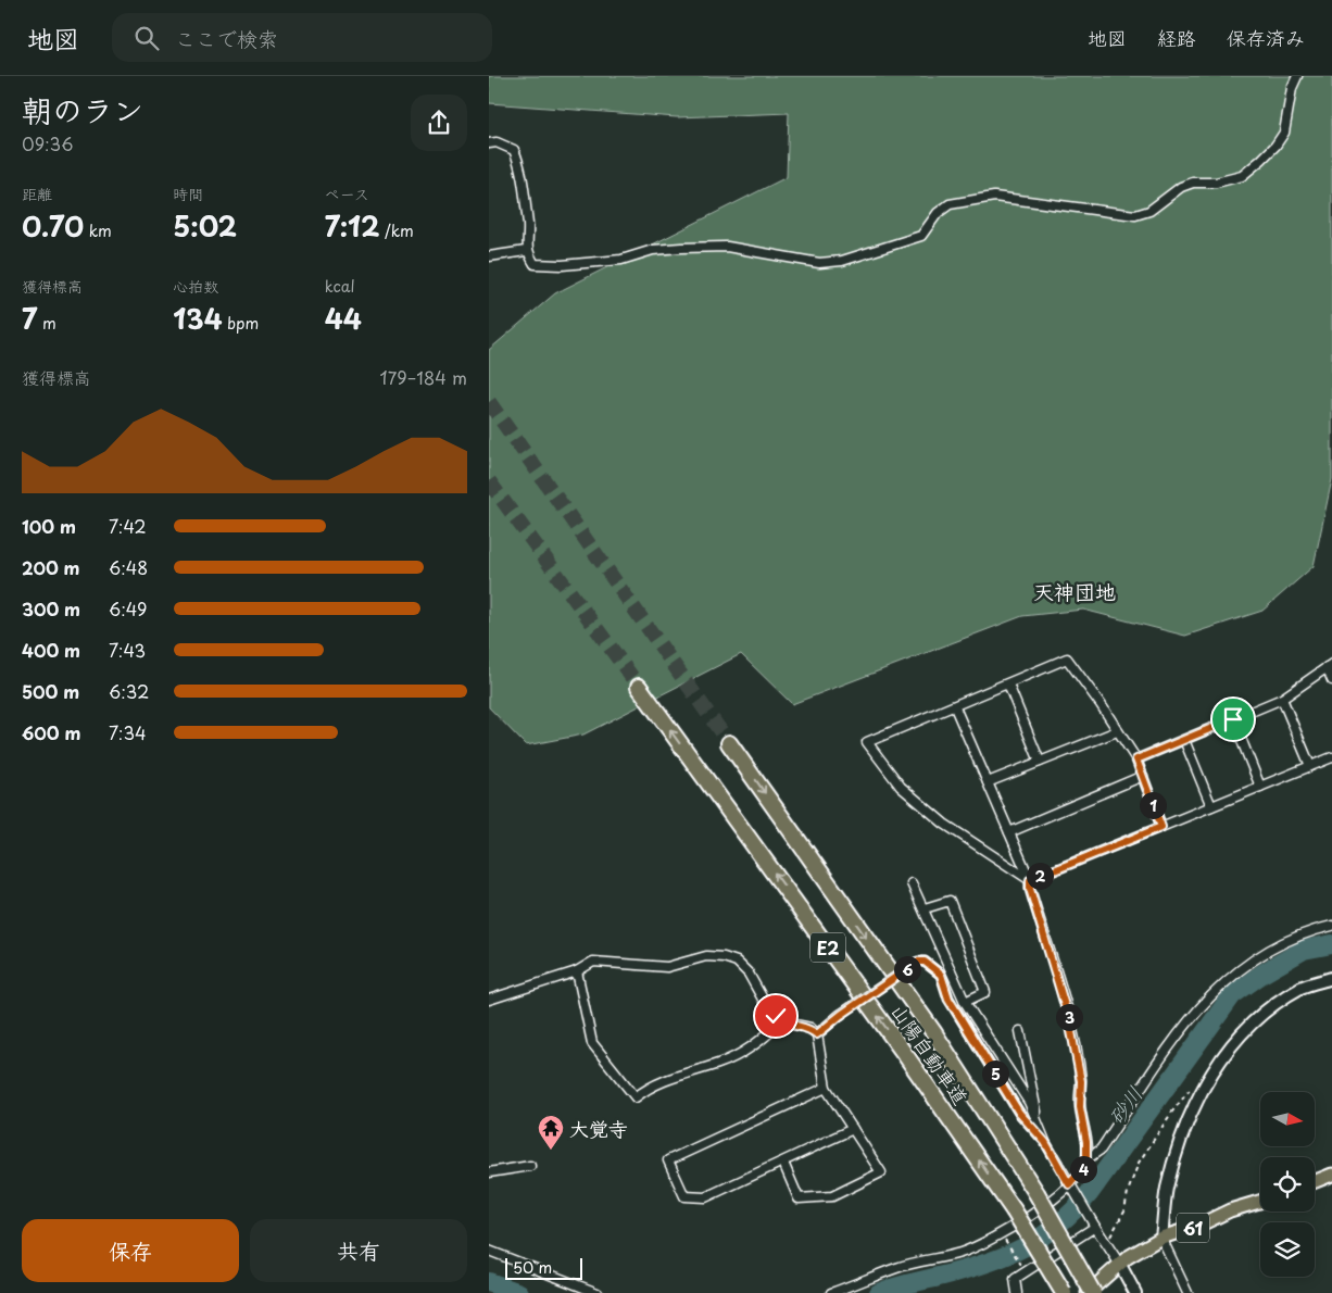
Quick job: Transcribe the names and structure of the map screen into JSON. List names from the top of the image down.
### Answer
{
  "streets": {
    "highway": ["E2", "山陽自動車道"],
    "main road": ["61"]
  },
  "districts": ["天神団地"],
  "water": ["砂川"],
  "places": {
    "temple": ["大覚寺"]
  },
  "scale_bar": "50 m",
  "north": "right",
  "page": {
    "header": "地図",
    "search": "ここで検索",
    "nav": ["地図", "経路", "保存済み"],
    "heading": ["朝のラン", "09:36"],
    "stats": [
      ["距離", "0.70 km"],
      ["時間", "5:02"],
      ["ペース", "7:12 /km"],
      ["獲得標高", "7 m"],
      ["心拍数", "134 bpm"],
      ["kcal", "44"]
    ],
    "chart": ["獲得標高", "179–184 m"],
    "list": [
      {
        "name": "100 m",
        "note": "7:42"
      },
      {
        "name": "200 m",
        "note": "6:48"
      },
      {
        "name": "300 m",
        "note": "6:49"
      },
      {
        "name": "400 m",
        "note": "7:43"
      },
      {
        "name": "500 m",
        "note": "6:32"
      },
      {
        "name": "600 m",
        "note": "7:34"
      }
    ],
    "pins": [
      "1",
      "2",
      "6",
      "3",
      "5",
      "4"
    ],
    "buttons": ["保存", "共有"],
    "scale": "50 m"
  }
}
